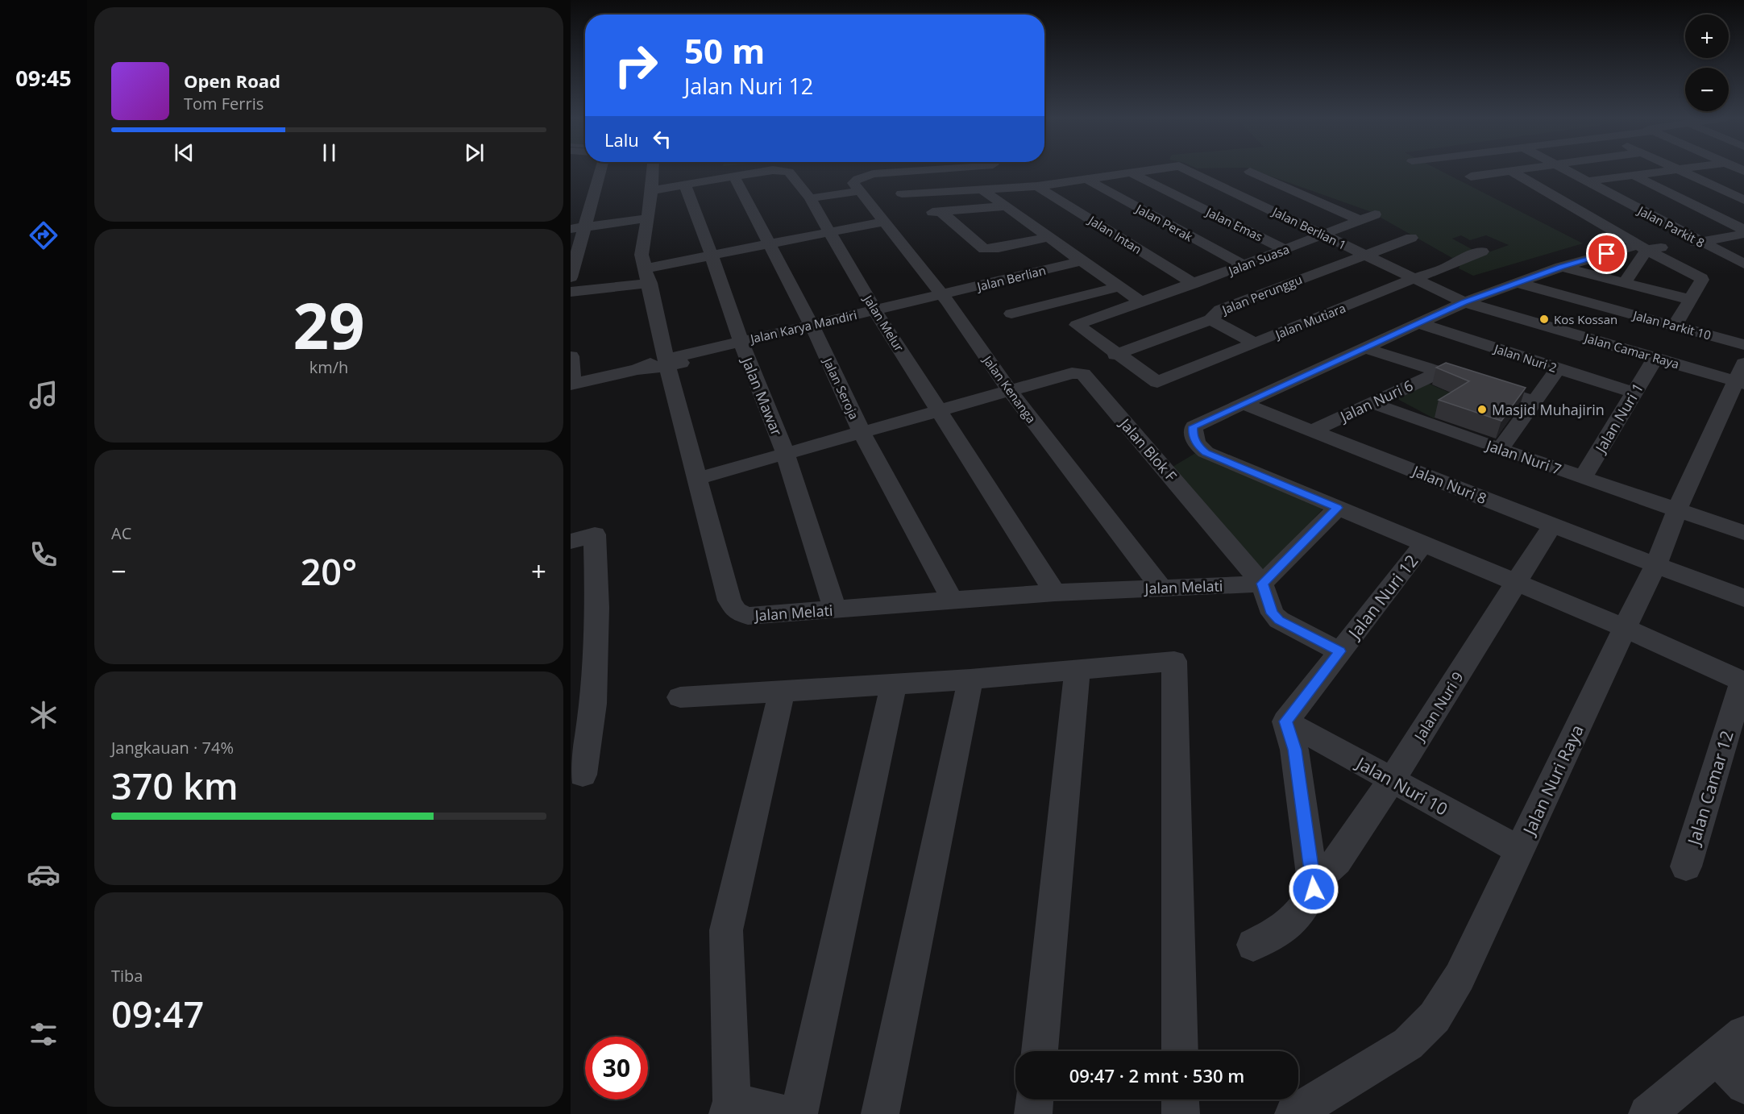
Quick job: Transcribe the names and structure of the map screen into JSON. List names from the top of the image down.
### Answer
{
  "streets": {
    "street": [
      "Jalan Perak",
      "Jalan Emas",
      "Jalan Parkit 8",
      "Jalan Berlian 1",
      "Jalan Intan",
      "Jalan Suasa",
      "Jalan Berlian",
      "Jalan Perunggu",
      "Jalan Mutiara",
      "Jalan Melur",
      "Jalan Parkit 10",
      "Jalan Camar Raya",
      "Jalan Nuri 2",
      "Jalan Seroja",
      "Jalan Kenanga",
      "Jalan Mawar",
      "Jalan Nuri 6",
      "Jalan Nuri 1",
      "Jalan Blok F",
      "Jalan Nuri 7",
      "Jalan Nuri 8",
      "Jalan Melati",
      "Jalan Nuri 12",
      "Jalan Nuri 9",
      "Jalan Nuri Raya",
      "Jalan Nuri 10",
      "Jalan Camar 12"
    ]
  },
  "crossings": [
    ["Jalan Perak", "Jalan Berlian 1"],
    ["Jalan Perak", "Jalan Suasa"],
    ["Jalan Emas", "Jalan Berlian 1"],
    ["Jalan Emas", "Jalan Suasa"],
    ["Jalan Berlian 1", "Jalan Intan"],
    ["Jalan Berlian 1", "Jalan Suasa"],
    ["Jalan Berlian 1", "Jalan Perunggu"],
    ["Jalan Berlian 1", "Jalan Mutiara"],
    ["Jalan Berlian 1", "Jalan Camar Raya"],
    ["Jalan Intan", "Jalan Suasa"],
    ["Jalan Berlian", "Jalan Melur"],
    ["Jalan Berlian", "Jalan Seroja"],
    ["Jalan Berlian", "Jalan Kenanga"],
    ["Jalan Berlian", "Jalan Mawar"],
    ["Jalan Berlian", "Jalan Melati"],
    ["Jalan Perunggu", "Jalan Mutiara"],
    ["Jalan Melur", "Jalan Seroja"],
    ["Jalan Melur", "Jalan Mawar"],
    ["Jalan Melur", "Jalan Melati"],
    ["Jalan Camar Raya", "Jalan Nuri 1"],
    ["Jalan Camar Raya", "Jalan Nuri Raya"],
    ["Jalan Nuri 2", "Jalan Nuri 1"],
    ["Jalan Seroja", "Jalan Melati"],
    ["Jalan Kenanga", "Jalan Blok F"],
    ["Jalan Kenanga", "Jalan Melati"],
    ["Jalan Mawar", "Jalan Melati"],
    ["Jalan Nuri 6", "Jalan Nuri 7"],
    ["Jalan Nuri 6", "Jalan Nuri 8"],
    ["Jalan Nuri 1", "Jalan Nuri 7"],
    ["Jalan Blok F", "Jalan Melati"],
    ["Jalan Nuri 7", "Jalan Nuri Raya"],
    ["Jalan Nuri 8", "Jalan Nuri 9"],
    ["Jalan Nuri 8", "Jalan Nuri Raya"],
    ["Jalan Nuri 12", "Jalan Nuri 10"],
    ["Jalan Nuri 9", "Jalan Nuri 10"],
    ["Jalan Nuri Raya", "Jalan Nuri 10"]
  ],
  "places": ["Kos Kossan", "Masjid Muhajirin"],
  "page": {
    "tabs": "09:45",
    "map_buttons": ["+", "−"],
    "turn": ["50 m", "Jalan Nuri 12"],
    "song": ["Open Road", "Tom Ferris"],
    "then": "Lalu",
    "tile": [
      ["29", "km/h"],
      "AC",
      ["Jangkauan · 74%", "370 km"],
      ["Tiba", "09:47"]
    ],
    "heat": ["−", "20°", "+"],
    "limit": "30",
    "trip": "09:47 · 2 mnt · 530 m"
  }
}
